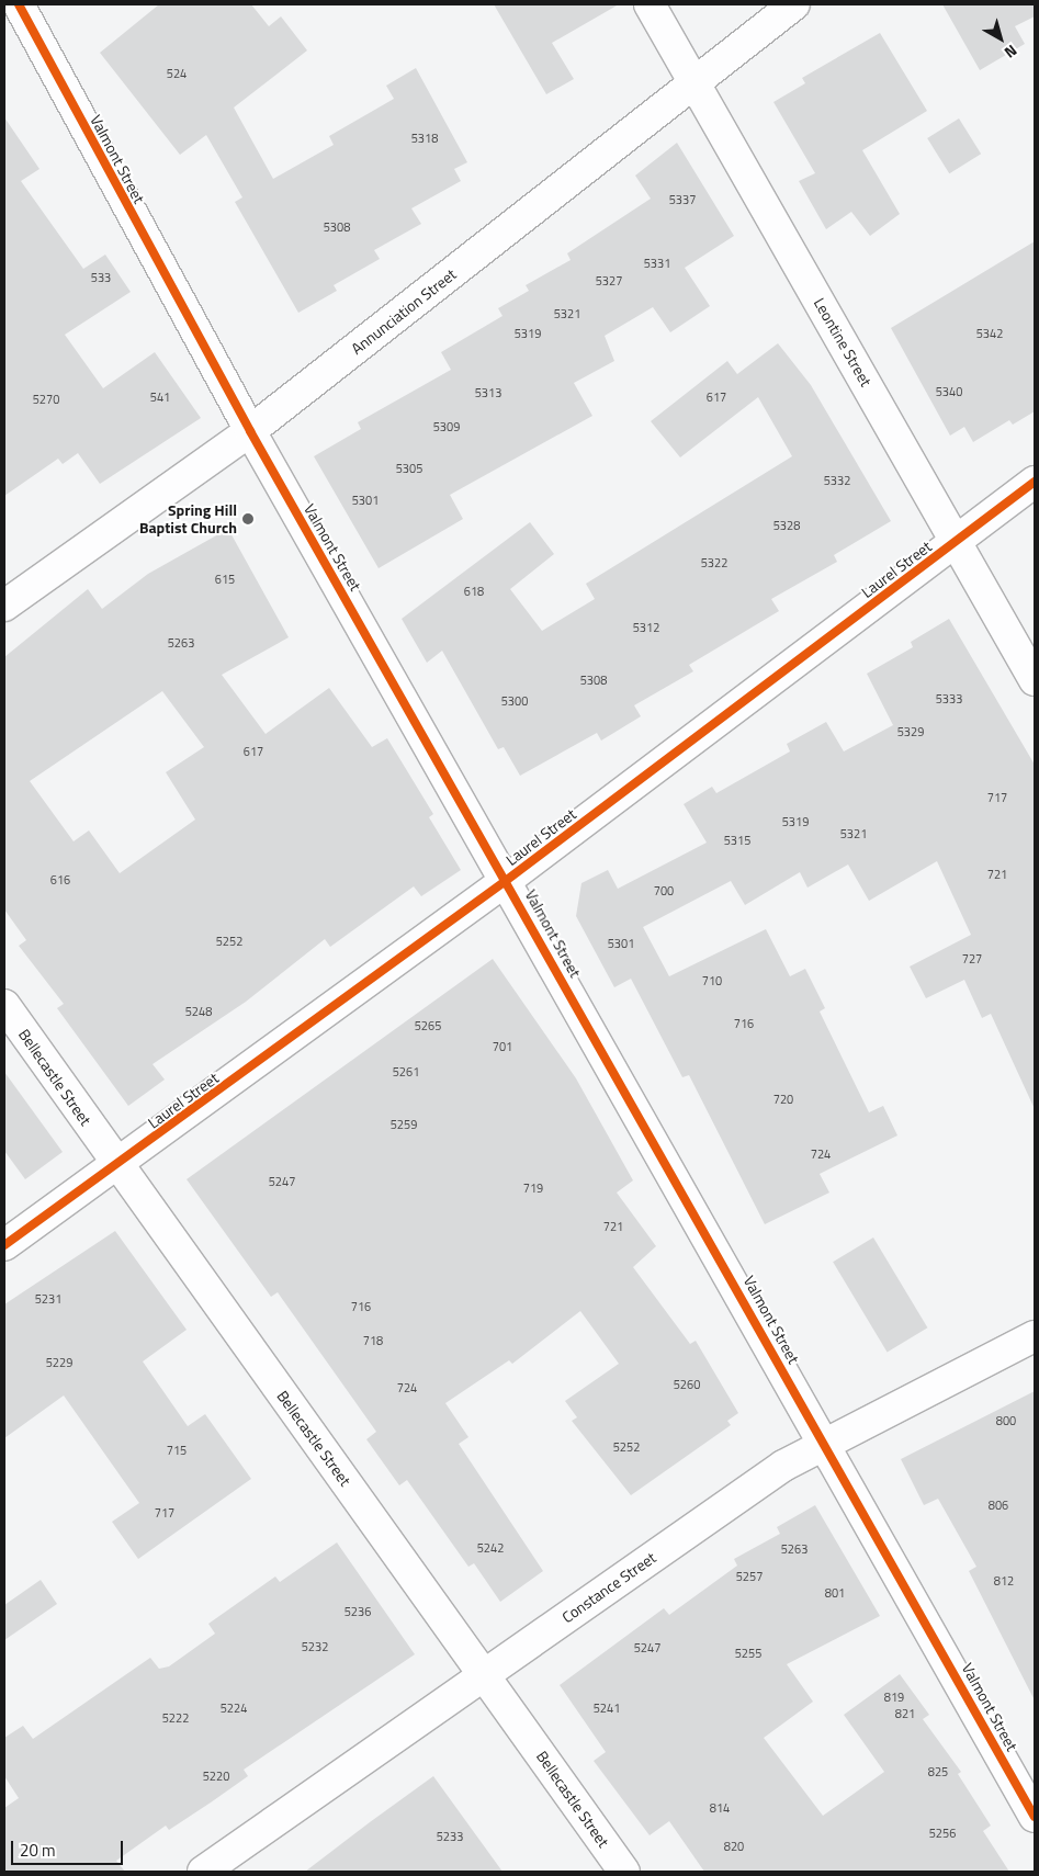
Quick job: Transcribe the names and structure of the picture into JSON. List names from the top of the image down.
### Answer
{
  "streets": {
    "street": [
      "Valmont Street",
      "Annunciation Street",
      "Leontine Street",
      "Laurel Street",
      "Bellecastle Street",
      "Constance Street"
    ]
  },
  "crossings": [
    ["Valmont Street", "Annunciation Street"],
    ["Valmont Street", "Laurel Street"],
    ["Valmont Street", "Constance Street"],
    ["Annunciation Street", "Leontine Street"],
    ["Leontine Street", "Laurel Street"],
    ["Laurel Street", "Bellecastle Street"],
    ["Bellecastle Street", "Constance Street"]
  ],
  "places": ["Spring Hill Baptist Church"],
  "house_numbers": [
    "524",
    "5318",
    "5337",
    "5308",
    "5331",
    "533",
    "5327",
    "5321",
    "5319",
    "5342",
    "5340",
    "5313",
    "541",
    "617",
    "5270",
    "5309",
    "5305",
    "5332",
    "5301",
    "5328",
    "5322",
    "615",
    "618",
    "5312",
    "5263",
    "5308",
    "5333",
    "5300",
    "5329",
    "617",
    "717",
    "5319",
    "5321",
    "5315",
    "721",
    "616",
    "700",
    "5252",
    "5301",
    "727",
    "710",
    "5248",
    "716",
    "5265",
    "701",
    "5261",
    "720",
    "5259",
    "724",
    "5247",
    "719",
    "721",
    "5231",
    "716",
    "718",
    "5229",
    "5260",
    "724",
    "800",
    "5252",
    "715",
    "806",
    "717",
    "5242",
    "5263",
    "5257",
    "812",
    "801",
    "5236",
    "5232",
    "5247",
    "5255",
    "819",
    "5224",
    "5241",
    "821",
    "5222",
    "825",
    "5220",
    "814",
    "5256",
    "5233",
    "820"
  ],
  "scale_bar": "20 m",
  "north": "bottom right"
}
